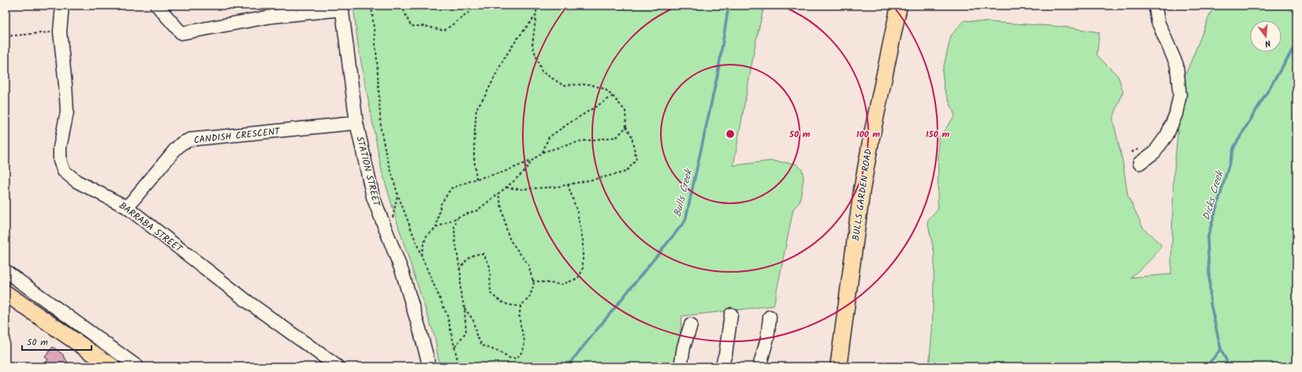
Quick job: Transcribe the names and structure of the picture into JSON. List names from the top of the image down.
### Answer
{
  "streets": {
    "main road": ["BULLS GARDEN ROAD"],
    "street": ["CANDISH CRESCENT", "STATION STREET", "BARRABA STREET"]
  },
  "crossings": [
    ["CANDISH CRESCENT", "STATION STREET"],
    ["CANDISH CRESCENT", "BARRABA STREET"]
  ],
  "water": ["Bulls Creek", "Dicks Creek"],
  "scale_bar": "50 m",
  "north": "bottom",
  "rings": ["50 m", "100 m", "150 m"]
}
